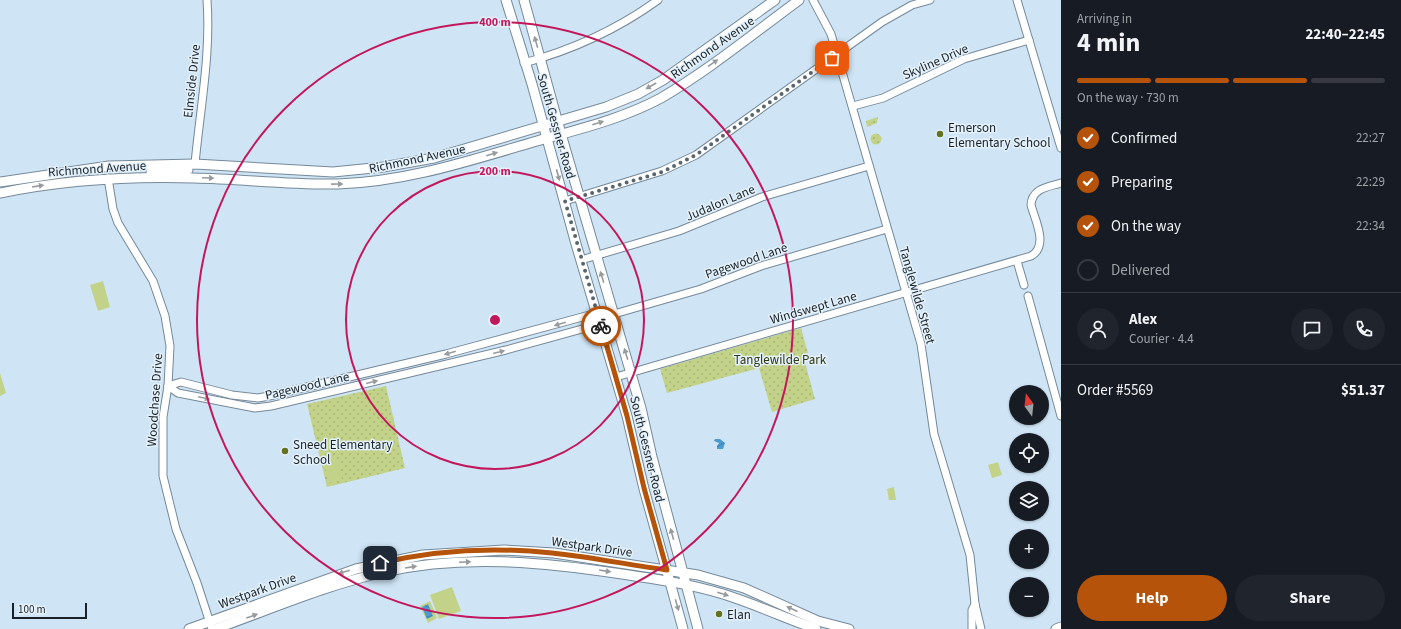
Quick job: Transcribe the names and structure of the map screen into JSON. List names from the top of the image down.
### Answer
{
  "streets": {
    "main road": ["Richmond Avenue", "South Gessner Road", "Westpark Drive"],
    "street": [
      "Skyline Drive",
      "Elmside Drive",
      "Judalon Lane",
      "Pagewood Lane",
      "Tanglewilde Street",
      "Windswept Lane",
      "Woodchase Drive"
    ]
  },
  "crossings": [
    ["Richmond Avenue", "Elmside Drive"],
    ["Richmond Avenue", "South Gessner Road"],
    ["Richmond Avenue", "Woodchase Drive"],
    ["Skyline Drive", "Tanglewilde Street"],
    ["South Gessner Road", "Judalon Lane"],
    ["South Gessner Road", "Pagewood Lane"],
    ["South Gessner Road", "Windswept Lane"],
    ["South Gessner Road", "Westpark Drive"],
    ["Judalon Lane", "Tanglewilde Street"],
    ["Pagewood Lane", "Tanglewilde Street"],
    ["Pagewood Lane", "Woodchase Drive"],
    ["Tanglewilde Street", "Windswept Lane"],
    ["Woodchase Drive", "Westpark Drive"]
  ],
  "parks": ["Tanglewilde Park"],
  "places": ["Emerson Elementary School", "Sneed Elementary School", "Elan"],
  "scale_bar": "100 m",
  "north": "top",
  "page": {
    "heading": ["4 min", "Arriving in", "22:40–22:45"],
    "panel": [
      "Alex",
      "Courier · 4.4",
      "Order #5569",
      "$51.37"
    ],
    "bar": "On the way · 730 m",
    "list": [
      ["Confirmed", "22:27"],
      ["Preparing", "22:29"],
      ["On the way", "22:34"],
      "Delivered"
    ],
    "map_buttons": ["+", "−"],
    "buttons": ["Help", "Share"],
    "scale": "100 m"
  },
  "rings": ["400 m", "200 m"]
}
